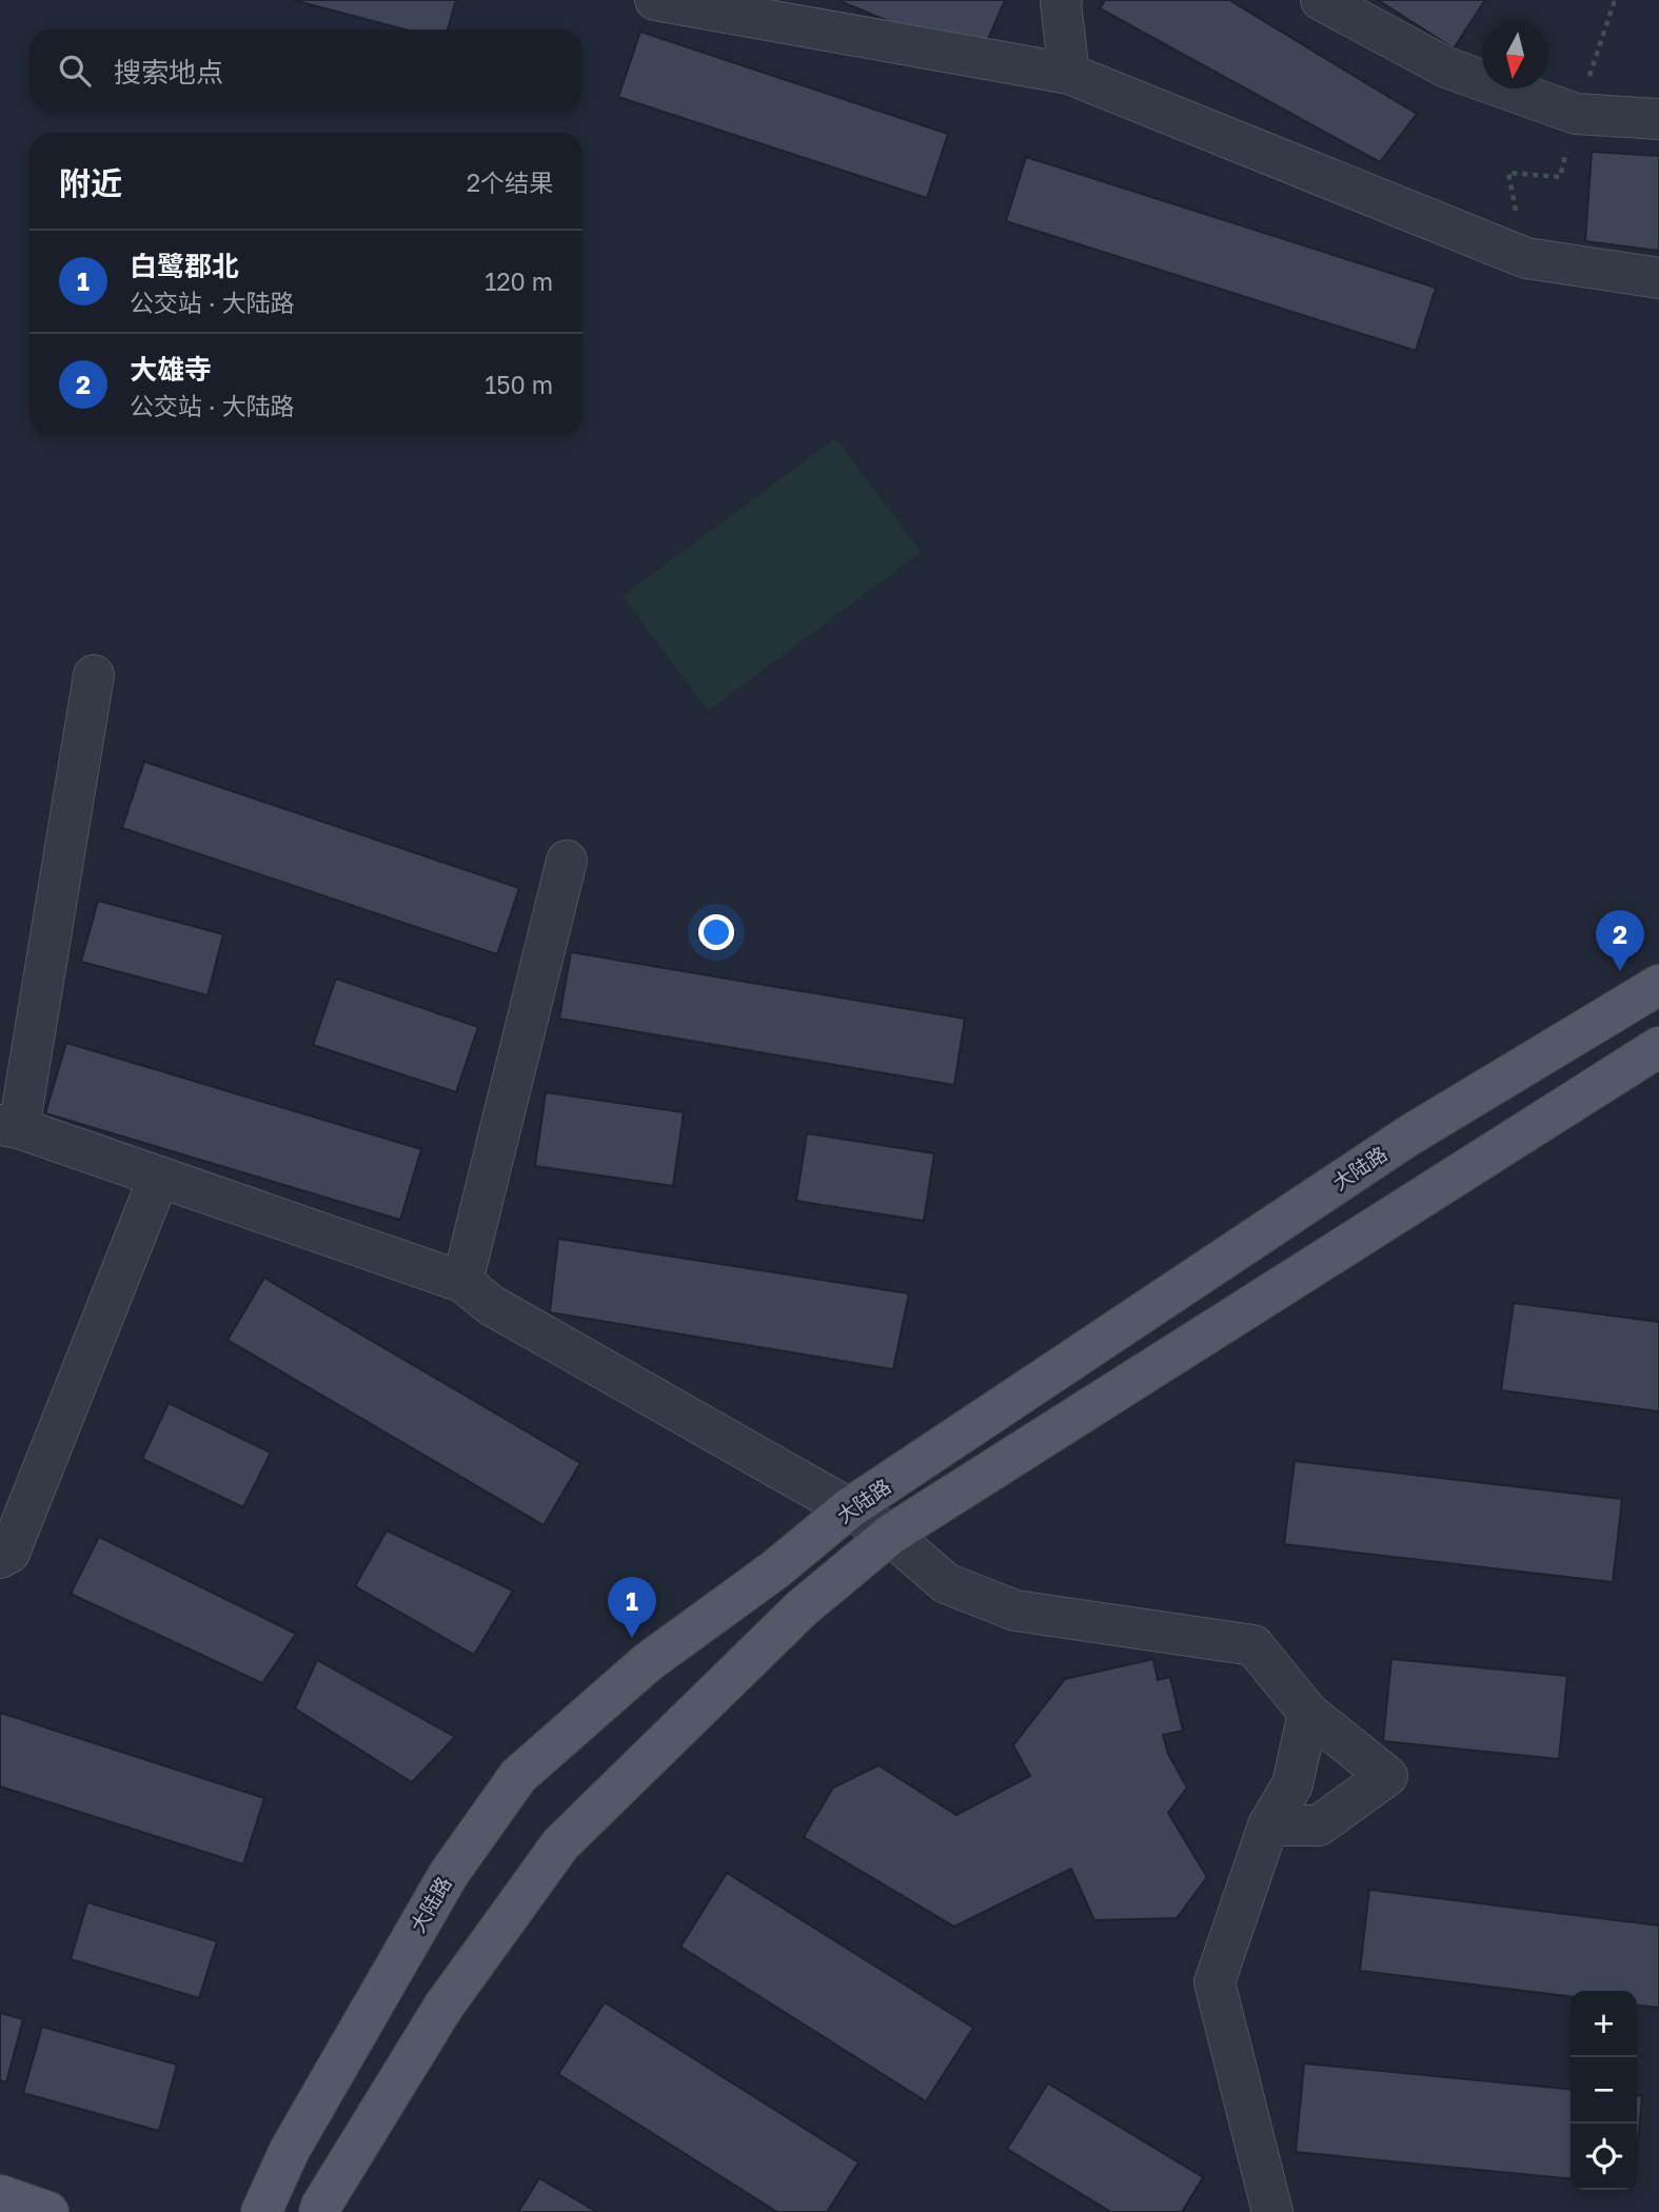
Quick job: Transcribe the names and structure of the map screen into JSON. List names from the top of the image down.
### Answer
{
  "streets": {
    "main road": ["大陆路"]
  },
  "north": "bottom",
  "page": {
    "search": "搜索地点",
    "heading": ["附近", "2个结果"],
    "list": [
      {
        "mark": "1",
        "name": "白鹭郡北",
        "note": "公交站 · 大陆路",
        "value": "120 m"
      },
      {
        "mark": "2",
        "name": "大雄寺",
        "note": "公交站 · 大陆路",
        "value": "150 m"
      }
    ],
    "pins": ["2", "1"],
    "map_buttons": ["+", "−"]
  }
}
